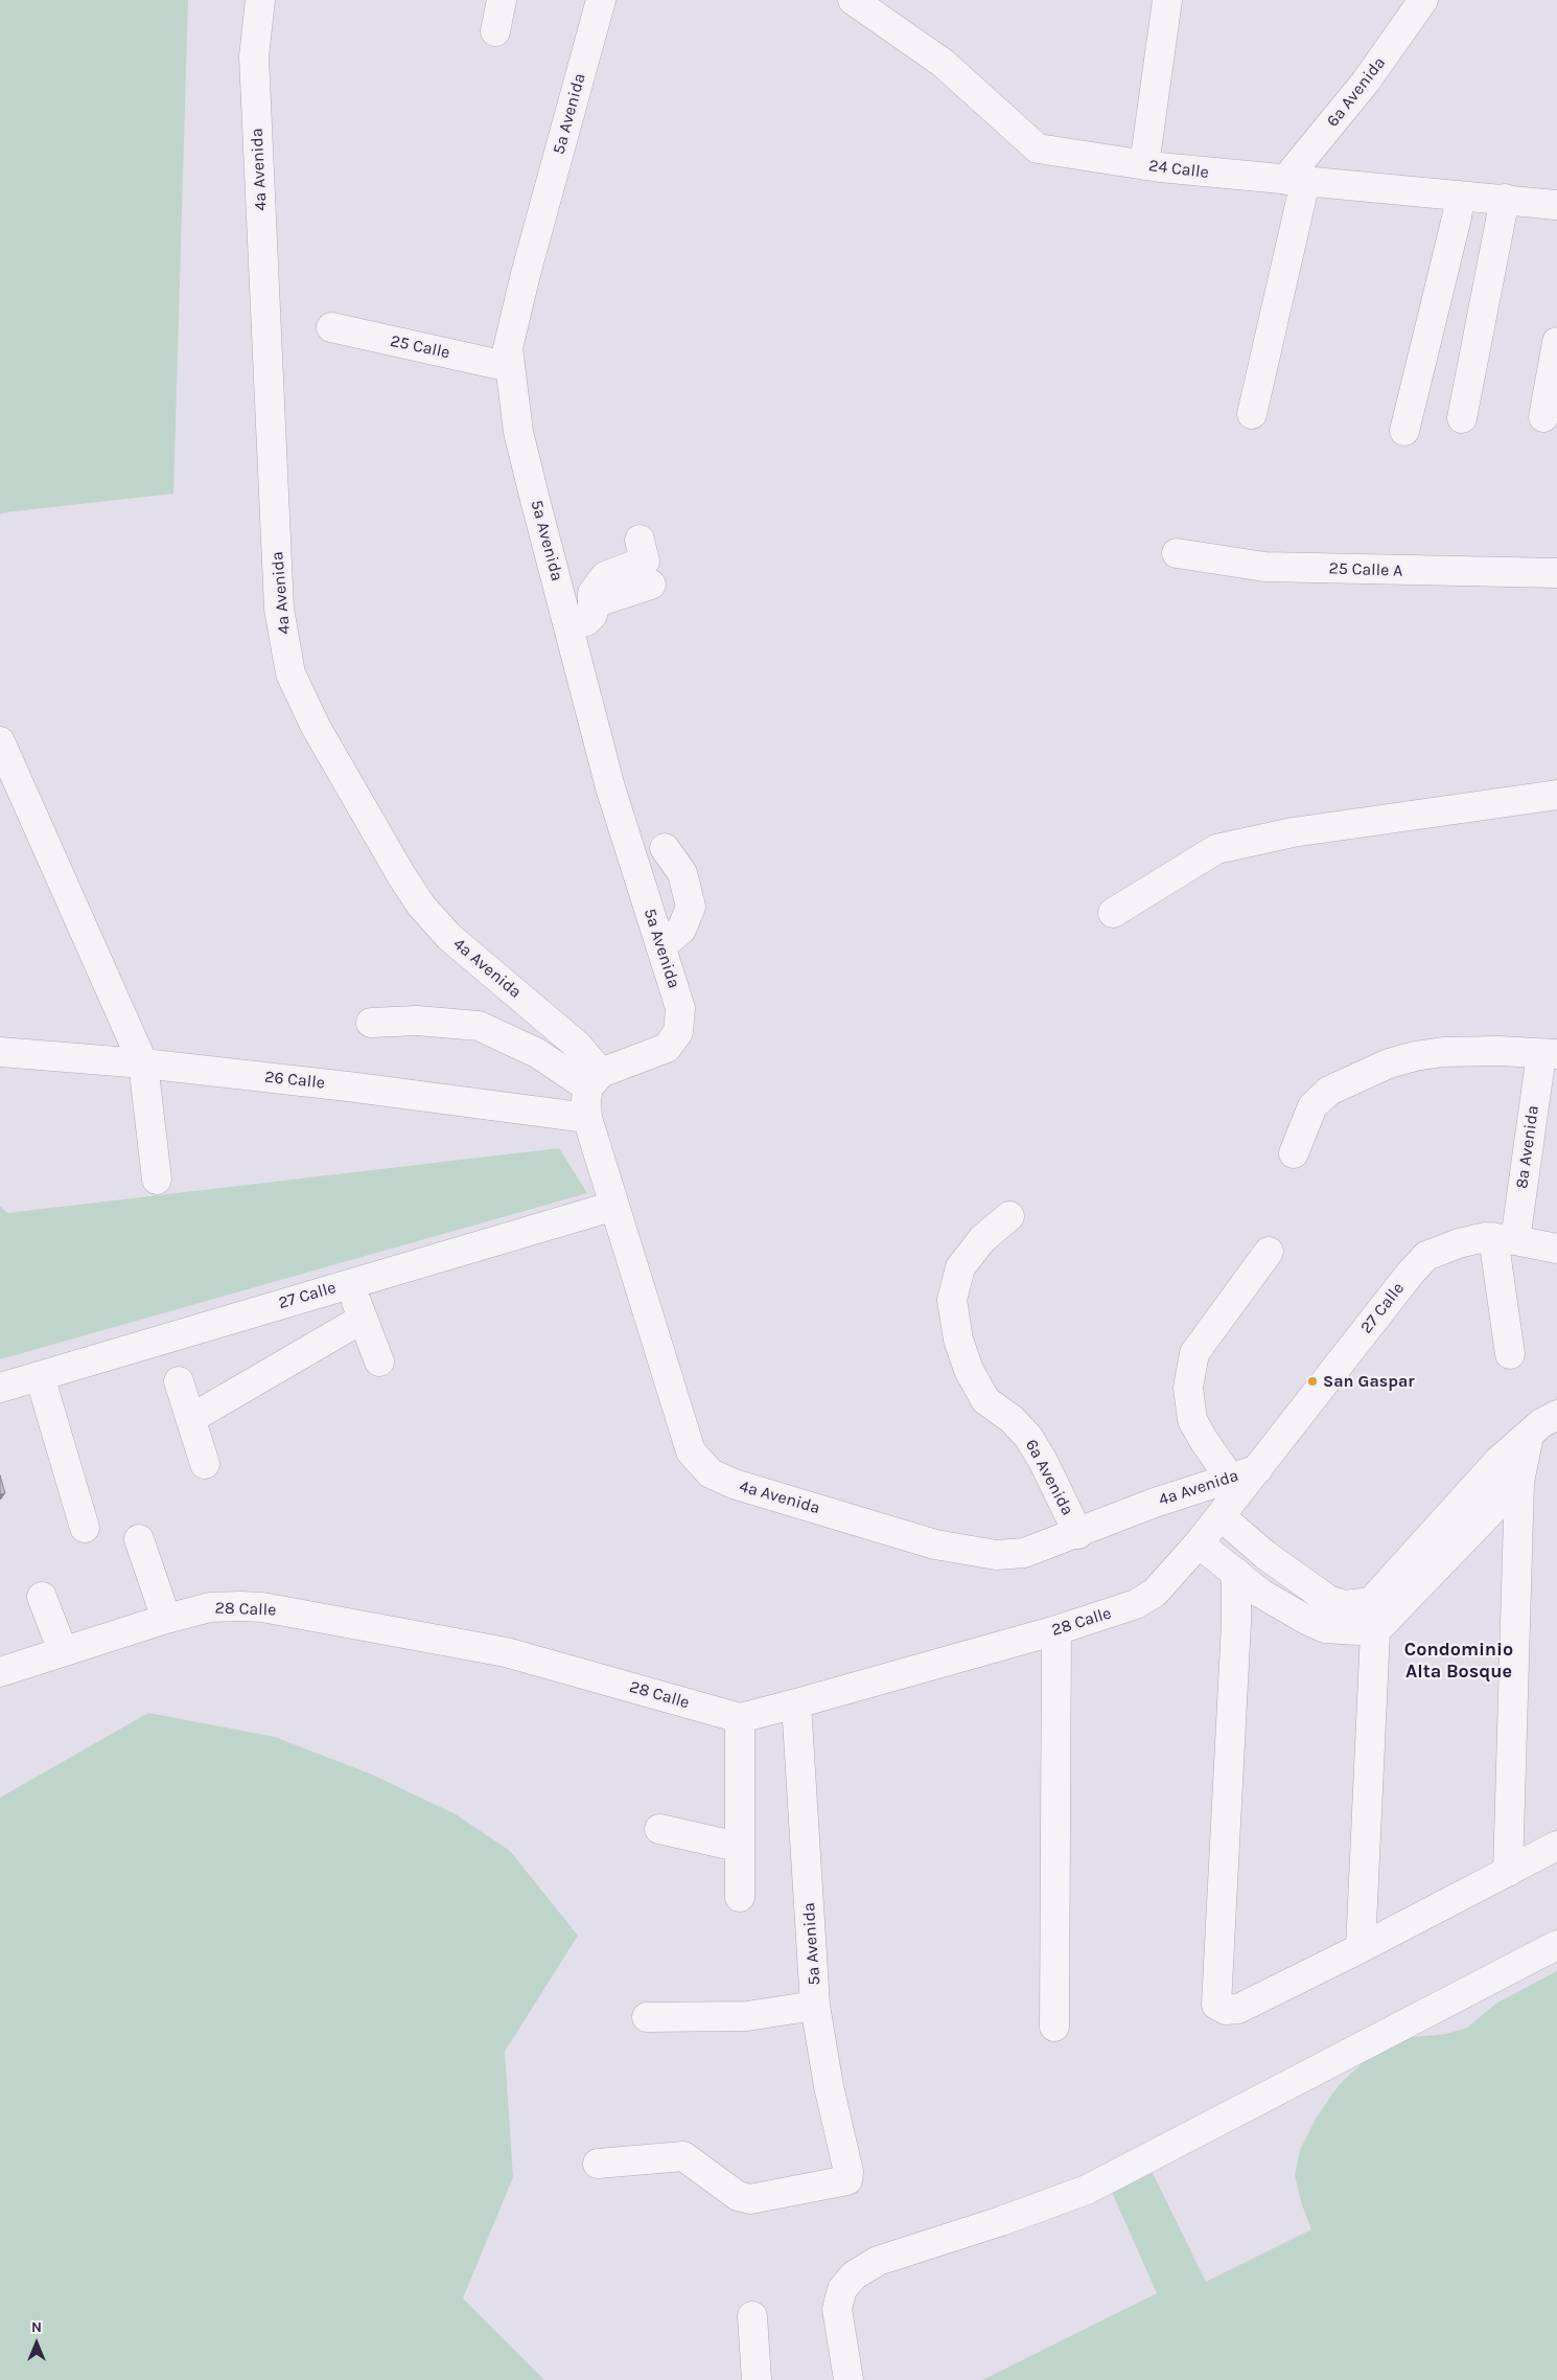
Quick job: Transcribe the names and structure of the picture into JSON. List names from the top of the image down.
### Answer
{
  "streets": {
    "street": [
      "6a Avenida",
      "5a Avenida",
      "4a Avenida",
      "24 Calle",
      "25 Calle",
      "25 Calle A",
      "26 Calle",
      "8a Avenida",
      "27 Calle",
      "28 Calle"
    ]
  },
  "crossings": [
    ["6a Avenida", "4a Avenida"],
    ["6a Avenida", "24 Calle"],
    ["5a Avenida", "4a Avenida"],
    ["5a Avenida", "25 Calle"],
    ["5a Avenida", "28 Calle"],
    ["4a Avenida", "26 Calle"],
    ["4a Avenida", "27 Calle"],
    ["4a Avenida", "28 Calle"],
    ["8a Avenida", "27 Calle"],
    ["27 Calle", "28 Calle"]
  ],
  "districts": ["Condominio Alta Bosque"],
  "places": ["San Gaspar"],
  "north": "top"
}
